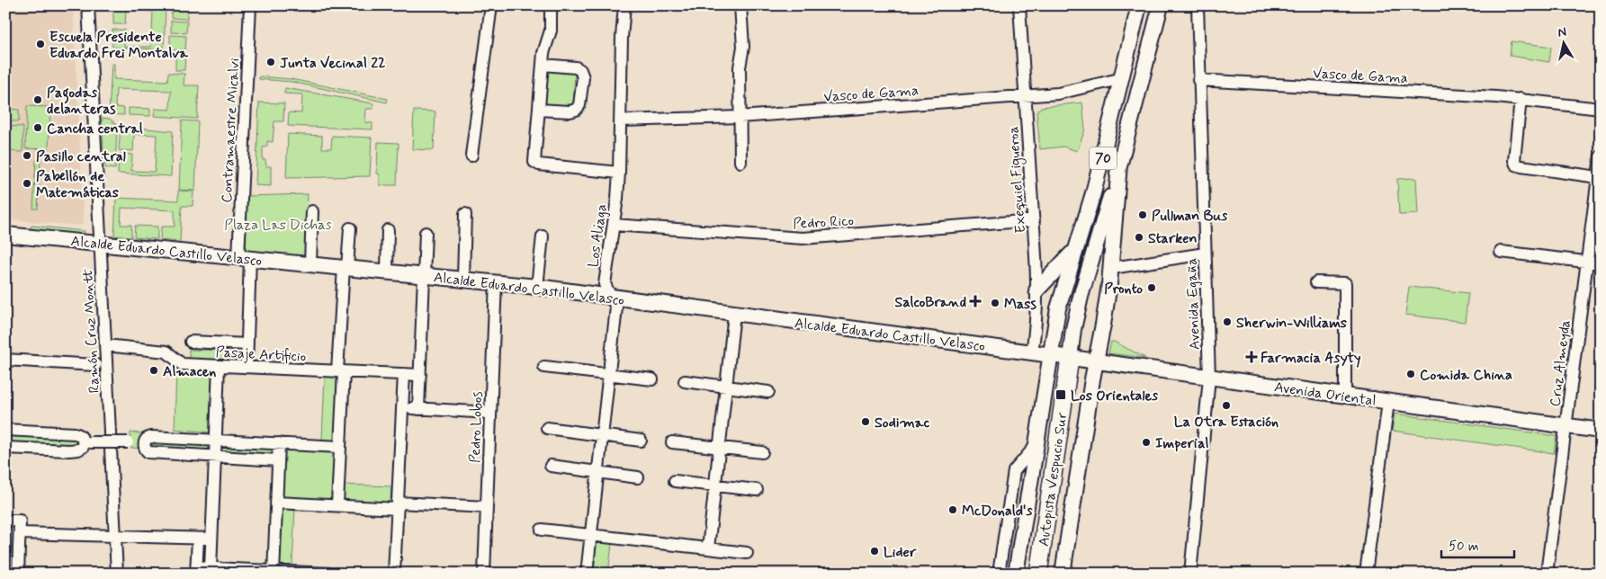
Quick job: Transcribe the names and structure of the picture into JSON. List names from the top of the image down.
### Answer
{
  "streets": {
    "highway": ["70", "Autopista Vespucio Sur"],
    "main road": ["Alcalde Eduardo Castillo Velasco", "Avenida Oriental"],
    "street": [
      "Vasco de Gama",
      "Contramaestre Micalvi",
      "Exequiel Figueroa",
      "Pedro Rico",
      "Los Aliaga",
      "Avenida Egaña",
      "Ramón Cruz Montt",
      "Pasaje Artificio",
      "Cruz Almeyda",
      "Pedro Lobos"
    ]
  },
  "crossings": [
    ["Vasco de Gama", "70"],
    ["Vasco de Gama", "Exequiel Figueroa"],
    ["Vasco de Gama", "Los Aliaga"],
    ["Vasco de Gama", "Avenida Egaña"],
    ["Contramaestre Micalvi", "Alcalde Eduardo Castillo Velasco"],
    ["Contramaestre Micalvi", "Pasaje Artificio"],
    ["70", "Alcalde Eduardo Castillo Velasco"],
    ["70", "Avenida Oriental"],
    ["70", "Autopista Vespucio Sur"],
    ["Exequiel Figueroa", "Pedro Rico"],
    ["Exequiel Figueroa", "Alcalde Eduardo Castillo Velasco"],
    ["Pedro Rico", "Los Aliaga"],
    ["Los Aliaga", "Alcalde Eduardo Castillo Velasco"],
    ["Alcalde Eduardo Castillo Velasco", "Ramón Cruz Montt"],
    ["Alcalde Eduardo Castillo Velasco", "Avenida Oriental"],
    ["Alcalde Eduardo Castillo Velasco", "Pedro Lobos"],
    ["Avenida Egaña", "Avenida Oriental"],
    ["Ramón Cruz Montt", "Pasaje Artificio"],
    ["Cruz Almeyda", "Avenida Oriental"],
    ["Avenida Oriental", "Autopista Vespucio Sur"]
  ],
  "parks": ["Plaza Las Dichas"],
  "places": {
    "other": [
      "Escuela Presidente Eduardo Frei Montalva",
      "Junta Vecinal 22",
      "Pagodas delanteras",
      "Cancha central",
      "Pasillo central",
      "Pabellón de Matemáticas",
      "Pullman Bus",
      "Starken",
      "Pronto",
      "Mass",
      "Sherwin-Williams",
      "Almacen",
      "Comida China",
      "La Otra Estación",
      "Sodimac",
      "Imperial",
      "McDonald's",
      "Lider"
    ],
    "health": ["SalcoBrand", "Farmacia Asyty"],
    "transit": ["Los Orientales"]
  },
  "scale_bar": "50 m",
  "north": "top"
}
